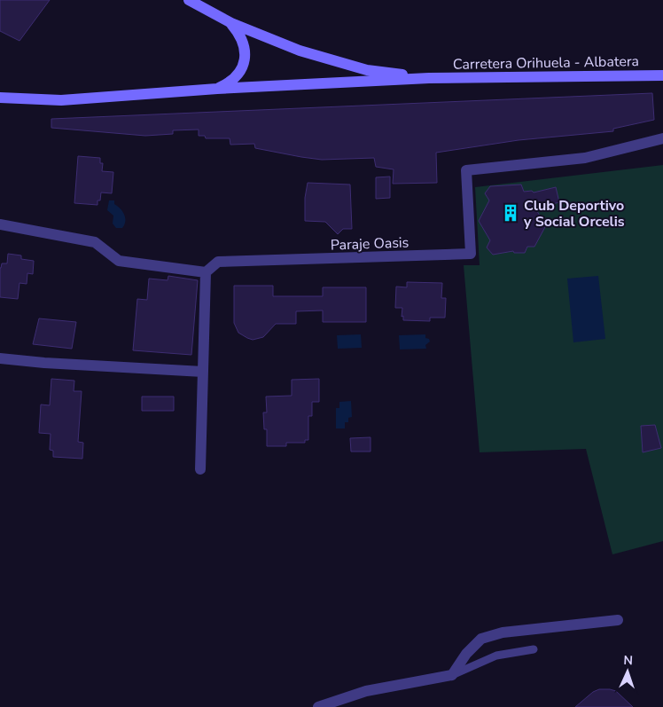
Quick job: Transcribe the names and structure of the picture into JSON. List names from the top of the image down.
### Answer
{
  "streets": {
    "main road": ["Carretera Orihuela - Albatera"],
    "street": ["Paraje Oasis"]
  },
  "places": {
    "building": ["Club Deportivo y Social Orcelis"]
  },
  "north": "top"
}
